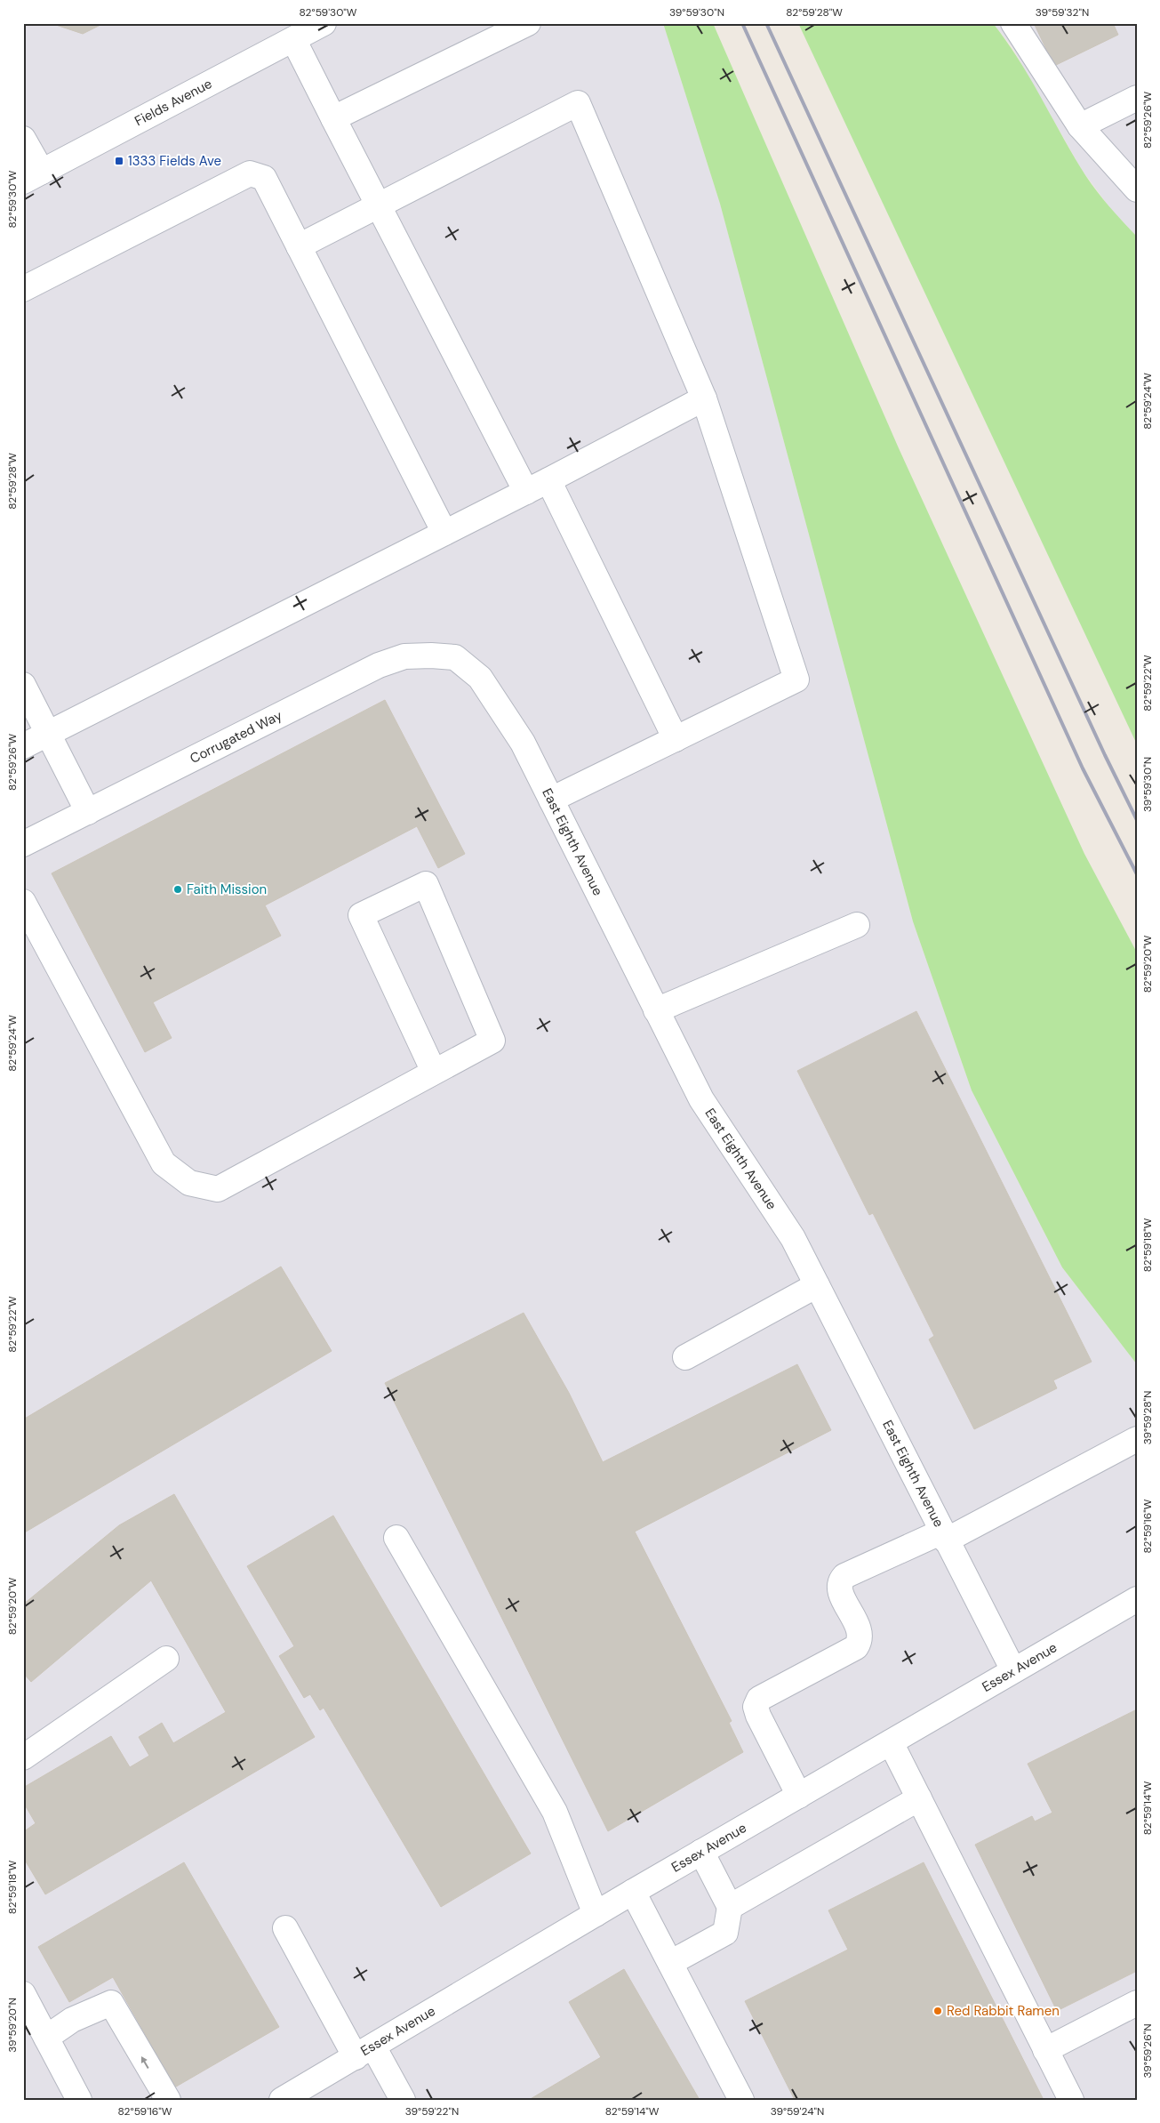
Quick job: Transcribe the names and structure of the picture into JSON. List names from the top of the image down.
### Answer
{
  "streets": {
    "street": [
      "Fields Avenue",
      "Corrugated Way",
      "East Eighth Avenue",
      "Essex Avenue"
    ]
  },
  "crossings": [
    ["Corrugated Way", "East Eighth Avenue"],
    ["East Eighth Avenue", "Essex Avenue"]
  ],
  "places": {
    "transit": ["1333 Fields Ave"],
    "other": ["Faith Mission", "Red Rabbit Ramen"]
  },
  "coordinates": [
    "82°59'30\"W",
    "39°59'30\"N",
    "82°59'28\"W",
    "39°59'32\"N",
    "82°59'26\"W",
    "82°59'24\"W",
    "82°59'22\"W",
    "82°59'20\"W",
    "82°59'18\"W",
    "39°59'28\"N",
    "82°59'16\"W",
    "82°59'14\"W",
    "39°59'20\"N",
    "39°59'26\"N",
    "39°59'22\"N",
    "39°59'24\"N"
  ]
}
